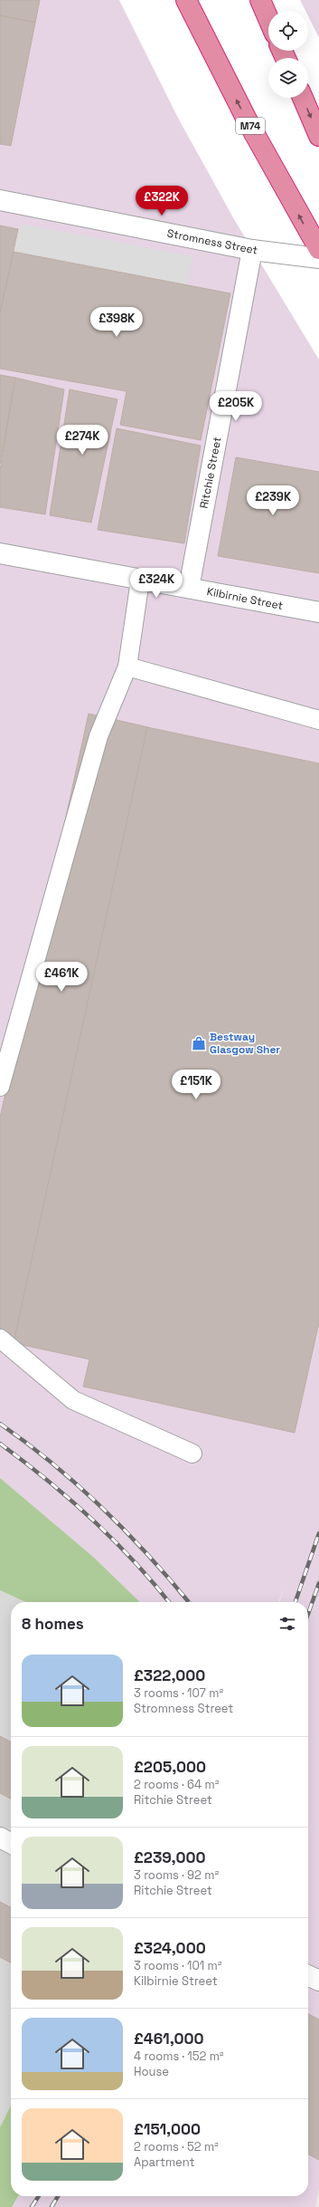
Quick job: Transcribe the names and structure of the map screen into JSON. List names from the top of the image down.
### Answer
{
  "streets": {
    "highway": ["M74"],
    "street": ["Stromness Street", "Ritchie Street", "Kilbirnie Street"]
  },
  "crossings": [
    ["Stromness Street", "Ritchie Street"],
    ["Ritchie Street", "Kilbirnie Street"]
  ],
  "places": {
    "shop": ["Bestway Glasgow Sher"]
  },
  "page": {
    "price": [
      "£322K",
      "£398K",
      "£205K",
      "£274K",
      "£239K",
      "£324K",
      "£461K",
      "£151K"
    ],
    "heading": "8 homes",
    "list": [
      {
        "name": "£322,000",
        "note": "3 rooms · 107 m² · Stromness Street"
      },
      {
        "name": "£205,000",
        "note": "2 rooms · 64 m² · Ritchie Street"
      },
      {
        "name": "£239,000",
        "note": "3 rooms · 92 m² · Ritchie Street"
      },
      {
        "name": "£324,000",
        "note": "3 rooms · 101 m² · Kilbirnie Street"
      },
      {
        "name": "£461,000",
        "note": "4 rooms · 152 m² · House"
      },
      {
        "name": "£151,000",
        "note": "2 rooms · 52 m² · Apartment"
      }
    ]
  }
}
